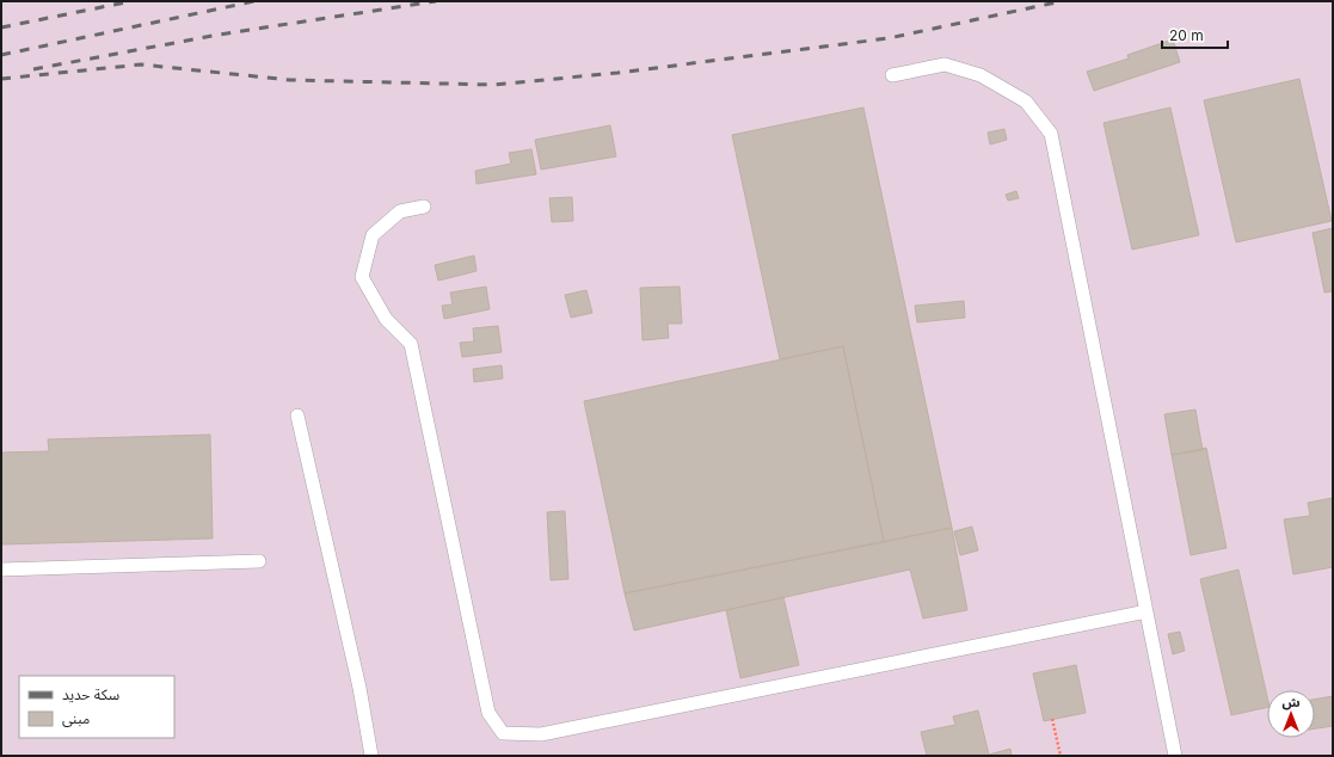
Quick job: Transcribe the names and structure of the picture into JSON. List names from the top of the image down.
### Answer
{
  "legend": ["سكة حديد", "مبنى"],
  "scale_bar": "20 m",
  "north": "top"
}
